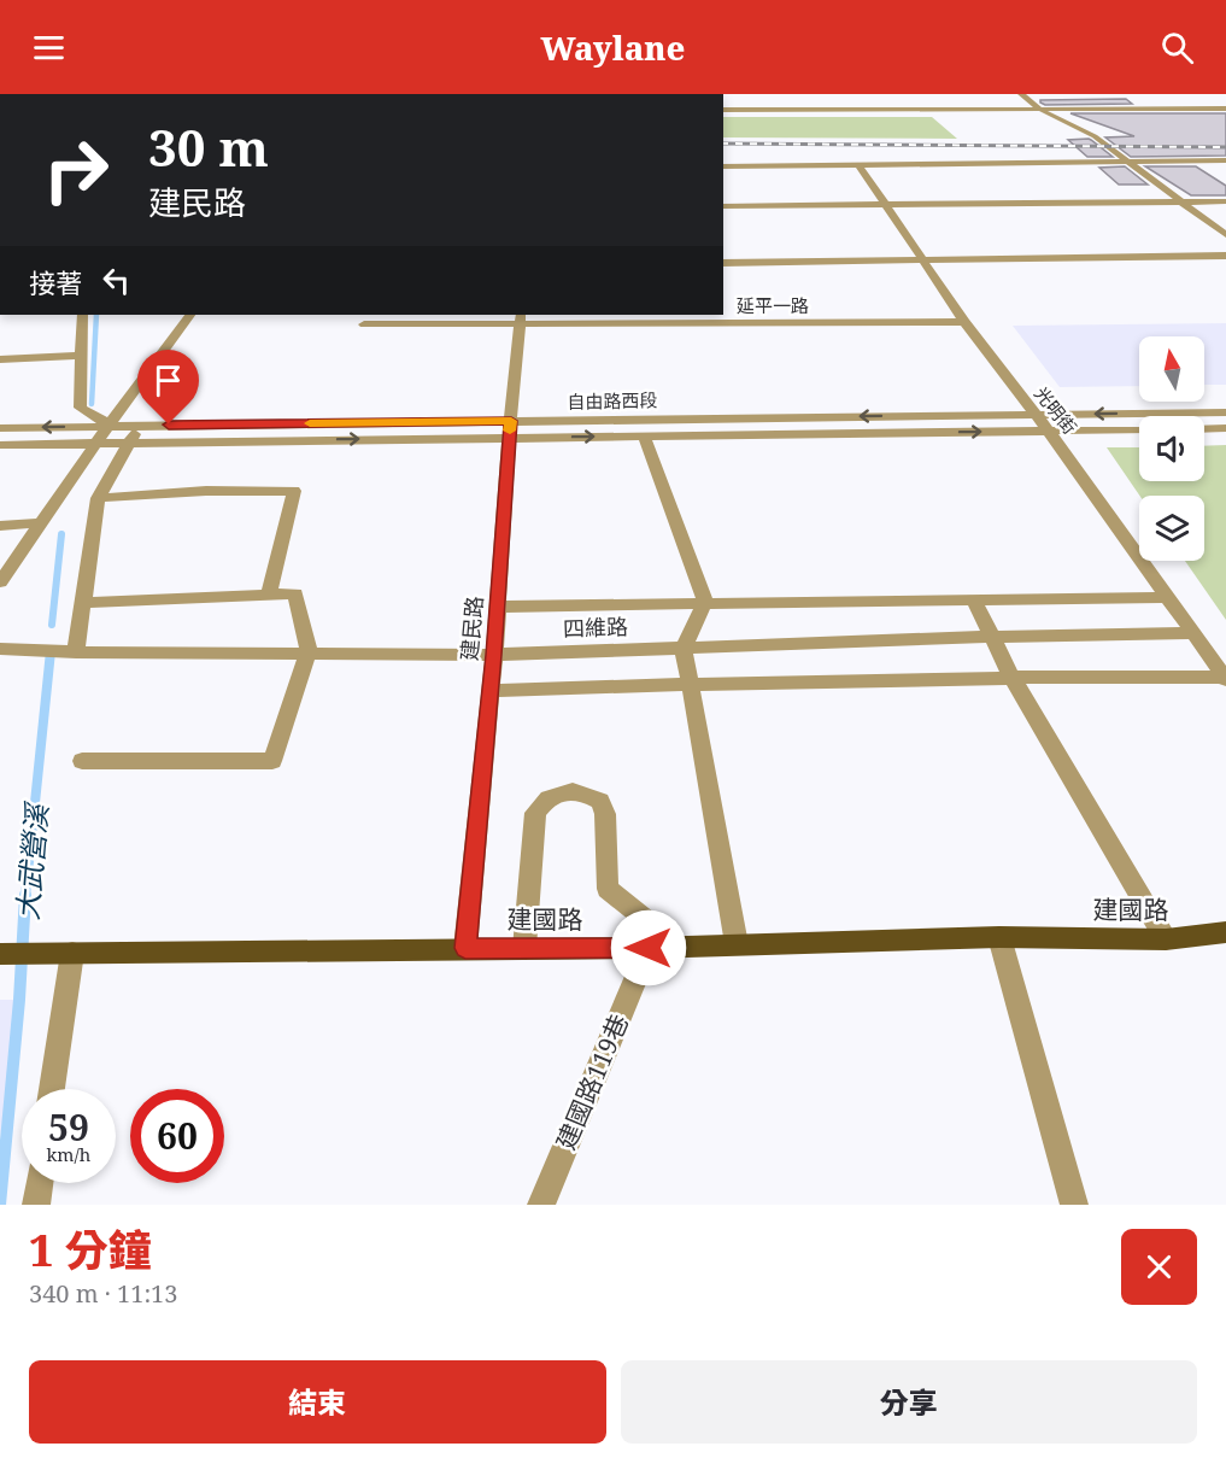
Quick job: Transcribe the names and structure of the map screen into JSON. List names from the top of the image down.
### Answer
{
  "streets": {
    "main road": ["建國路"],
    "street": [
      "延平一路",
      "自由路西段",
      "光明街",
      "四維路",
      "建民路",
      "建國路119巷"
    ]
  },
  "crossings": [
    ["延平一路", "光明街"],
    ["延平一路", "建民路"],
    ["自由路西段", "光明街"],
    ["自由路西段", "建民路"],
    ["光明街", "四維路"],
    ["四維路", "建民路"],
    ["建民路", "建國路"],
    ["建國路", "建國路119巷"]
  ],
  "water": ["大武營溪"],
  "north": "top",
  "page": {
    "header": "Waylane",
    "turn": ["30 m", "建民路"],
    "then": "接著",
    "speed": "59 km/h",
    "limit": "60",
    "heading": ["1 分鐘", "340 m · 11:13"],
    "buttons": ["結束", "分享"]
  }
}
